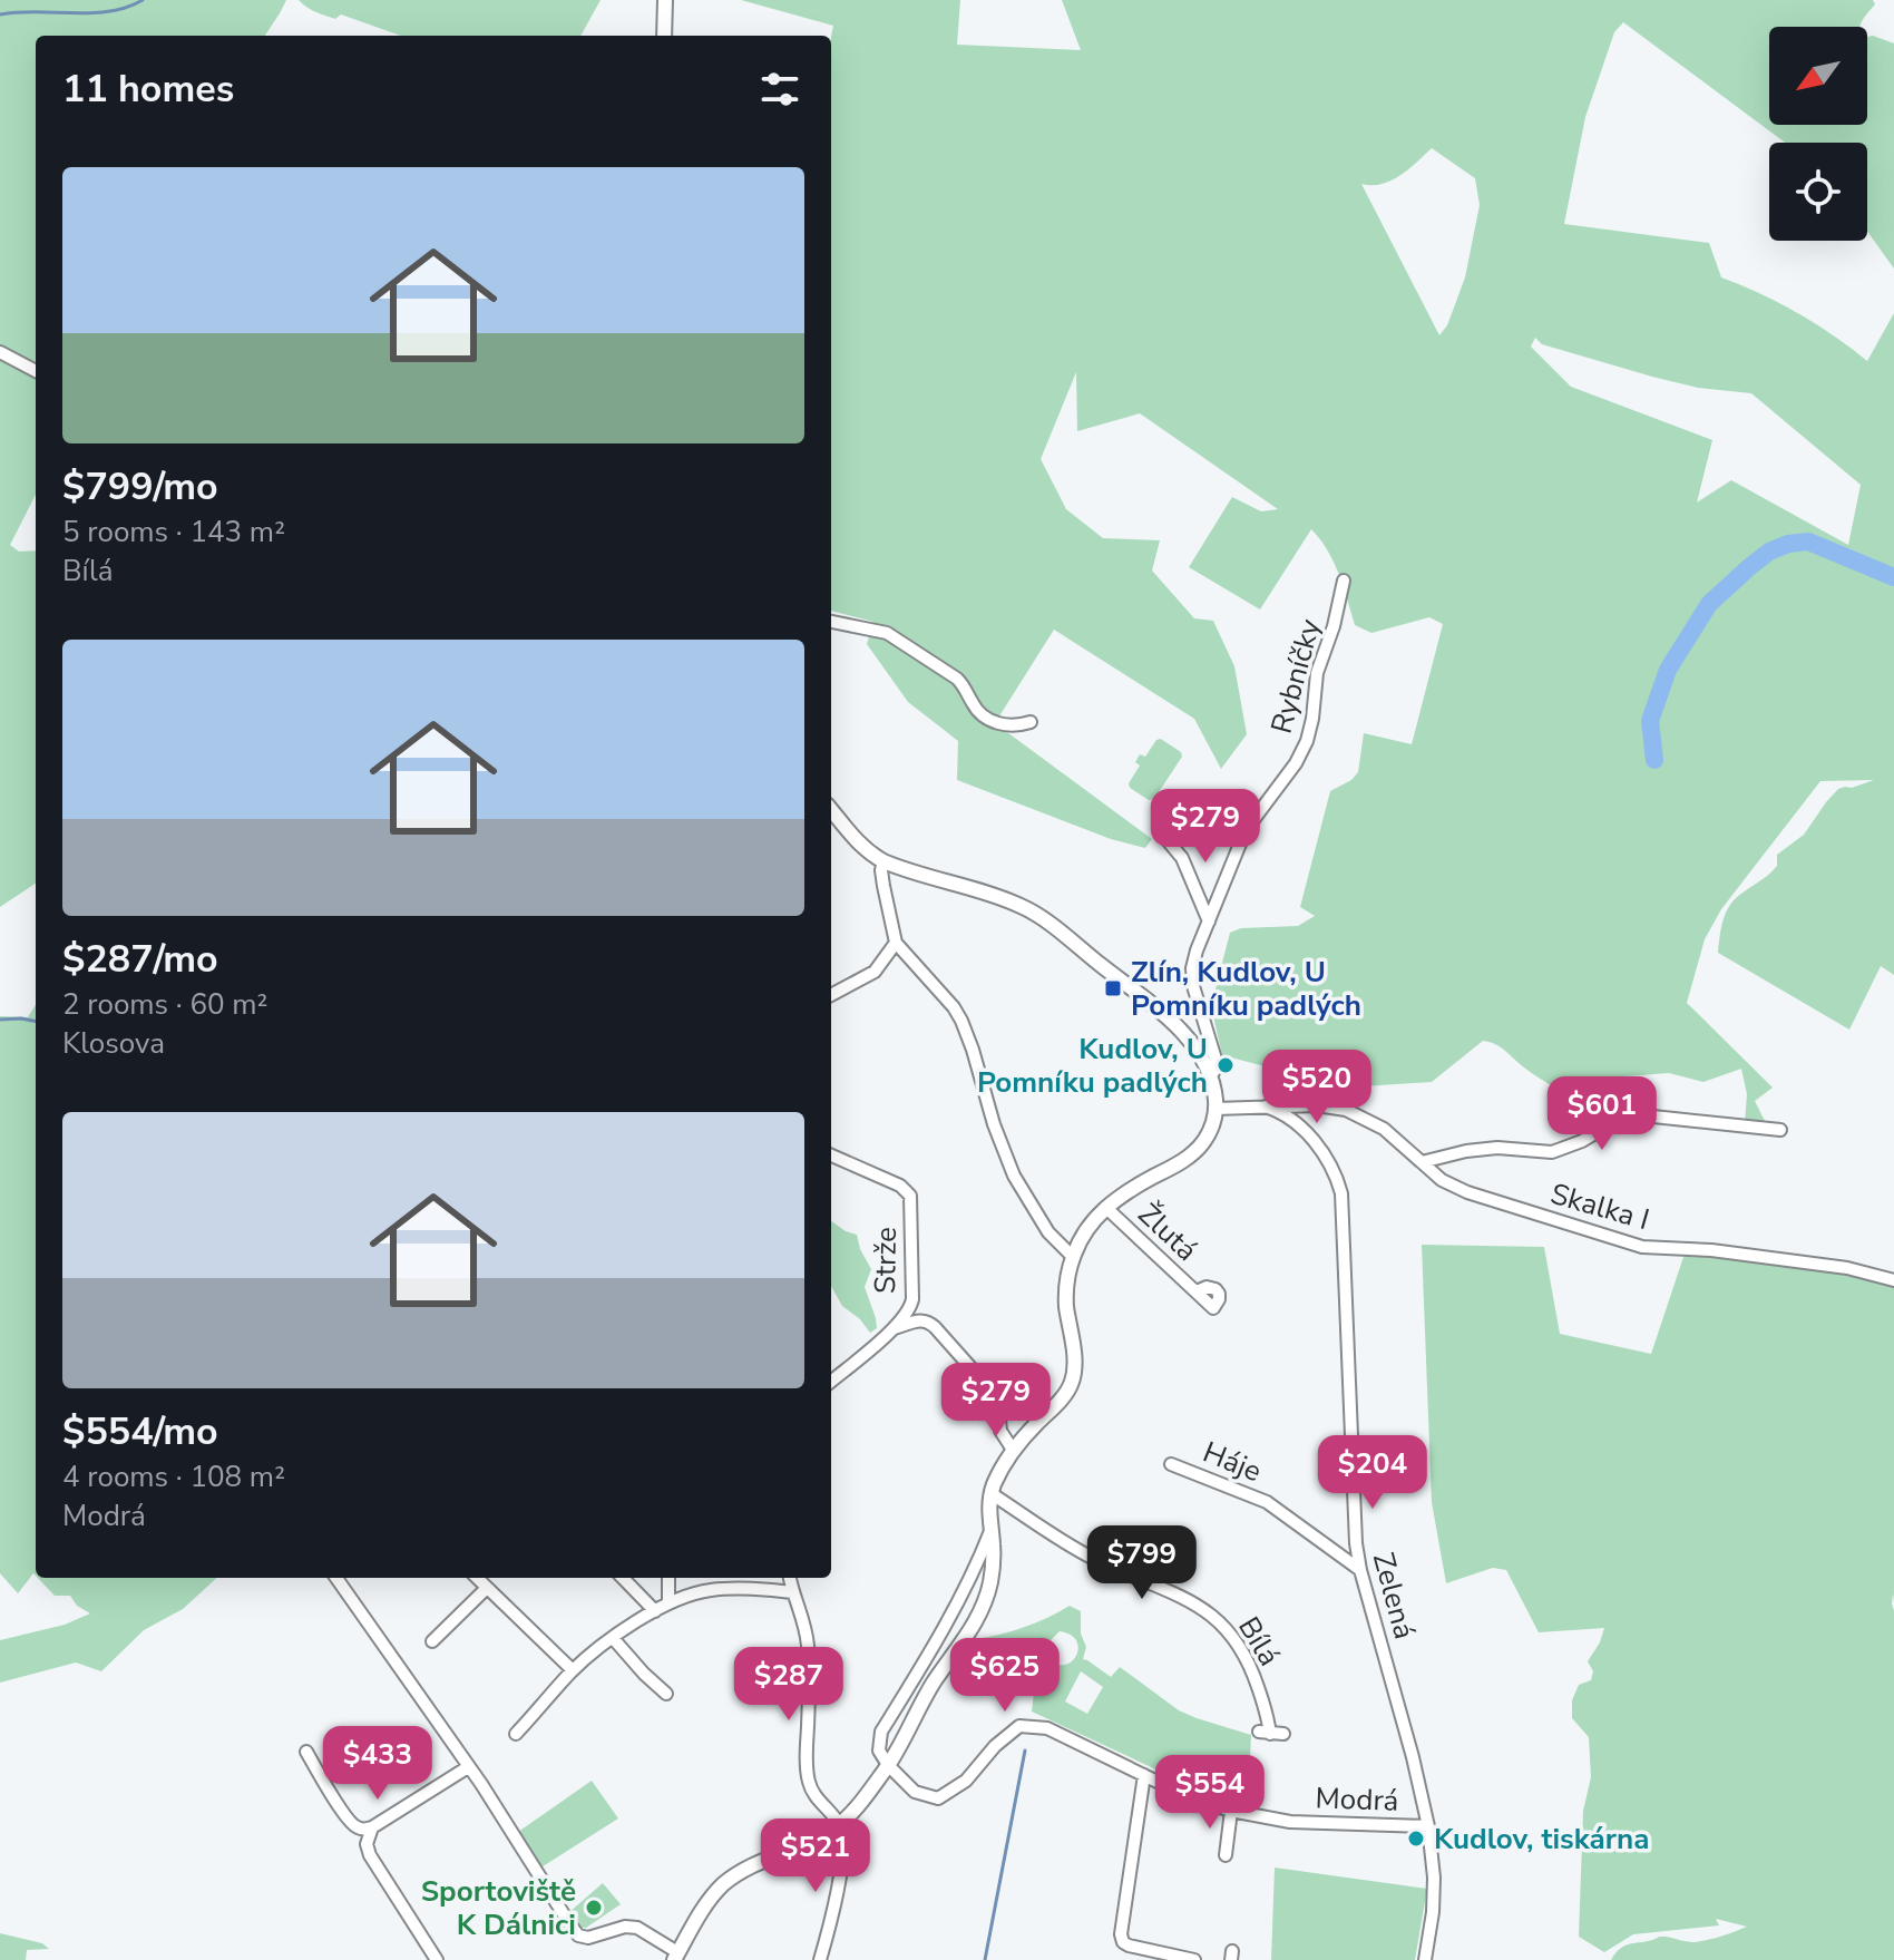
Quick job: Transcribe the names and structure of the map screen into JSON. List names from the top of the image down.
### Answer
{
  "streets": {
    "street": [
      "Rybníčky",
      "Skalka I",
      "Žlutá",
      "Strže",
      "Háje",
      "Zelená",
      "Bílá",
      "Modrá"
    ]
  },
  "crossings": [
    ["Skalka I", "Zelená"],
    ["Háje", "Zelená"],
    ["Zelená", "Modrá"]
  ],
  "places": {
    "transit": ["Zlín, Kudlov, U Pomníku padlých"],
    "other": ["Kudlov, U Pomníku padlých", "Kudlov, tiskárna", "Sportoviště K Dálnici"]
  },
  "north": "bottom left",
  "page": {
    "heading": "11 homes",
    "list": [
      {
        "name": "$799/mo",
        "note": "5 rooms · 143 m² · Bílá"
      },
      {
        "name": "$287/mo",
        "note": "2 rooms · 60 m² · Klosova"
      },
      {
        "name": "$554/mo",
        "note": "4 rooms · 108 m² · Modrá"
      }
    ],
    "price": [
      "$279",
      "$520",
      "$601",
      "$279",
      "$204",
      "$799",
      "$625",
      "$287",
      "$433",
      "$554",
      "$521"
    ]
  }
}
